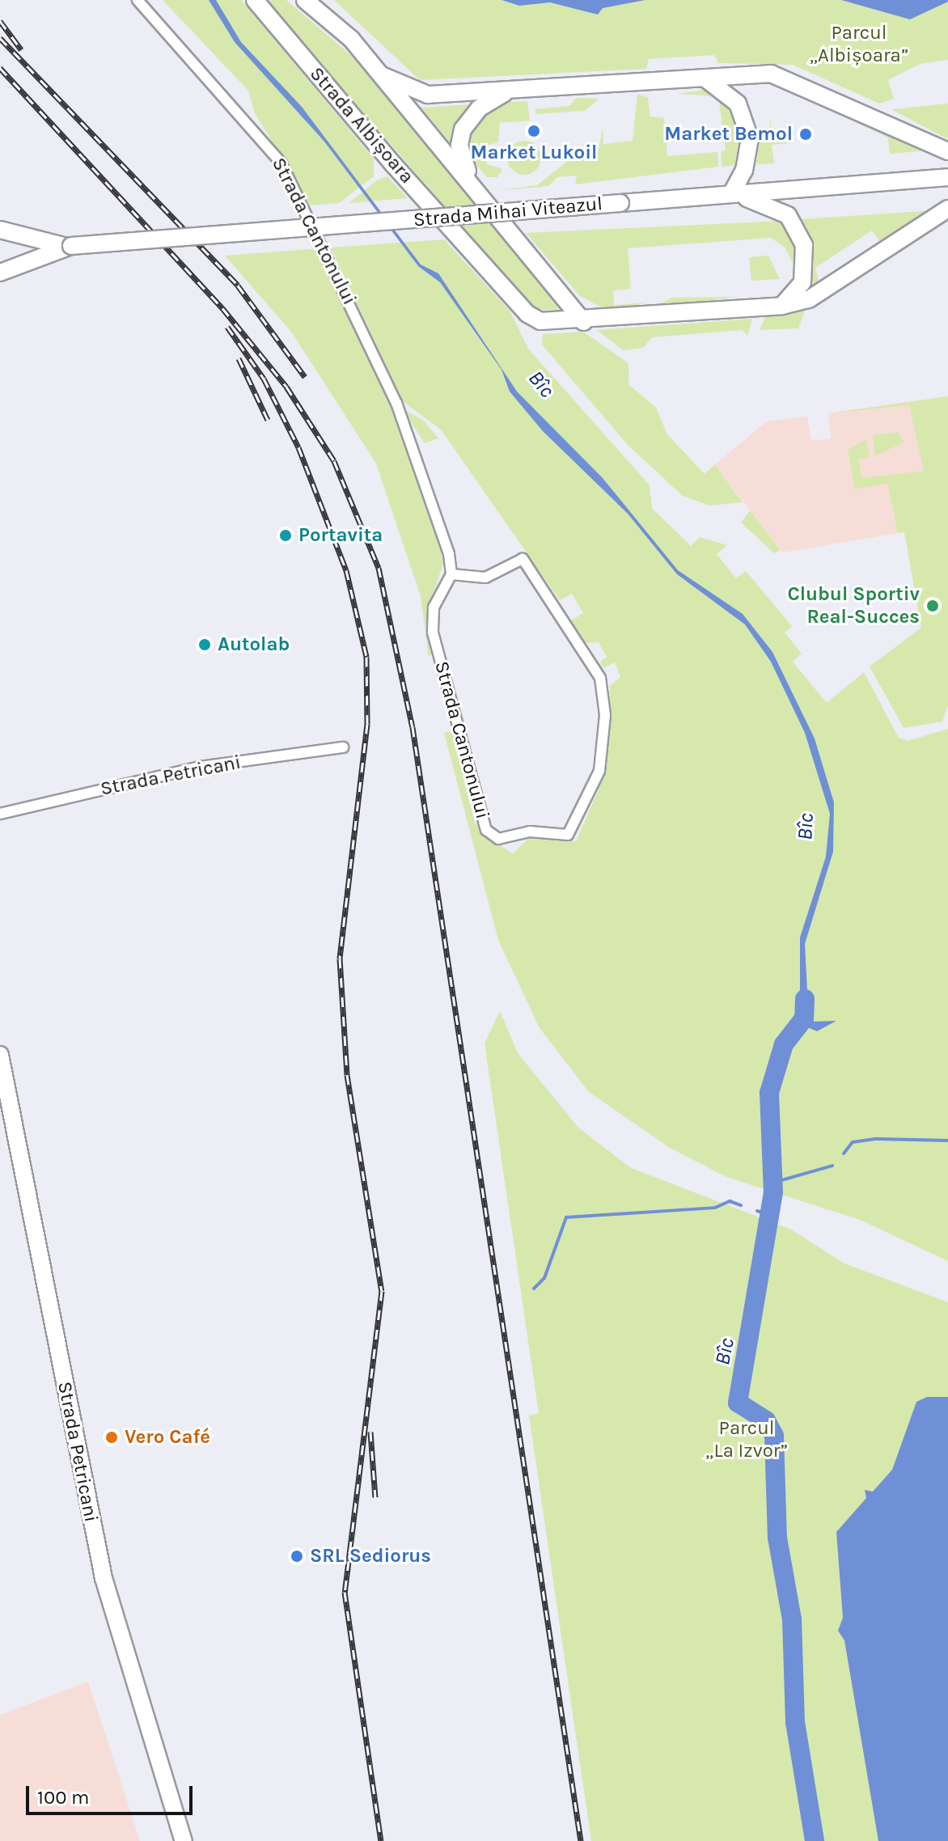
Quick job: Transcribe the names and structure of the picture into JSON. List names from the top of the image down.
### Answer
{
  "streets": {
    "main road": ["Strada Albișoara", "Strada Mihai Viteazul", "Strada Petricani"],
    "street": ["Strada Cantonului"]
  },
  "water": ["Bîc"],
  "parks": ["Parcul „Albișoara”", "Parcul „La Izvor”"],
  "places": [
    "Market Lukoil",
    "Market Bemol",
    "Portavita",
    "Clubul Sportiv Real-Succes",
    "Autolab",
    "Vero Café",
    "SRL Sediorus"
  ],
  "scale_bar": "100 m"
}
